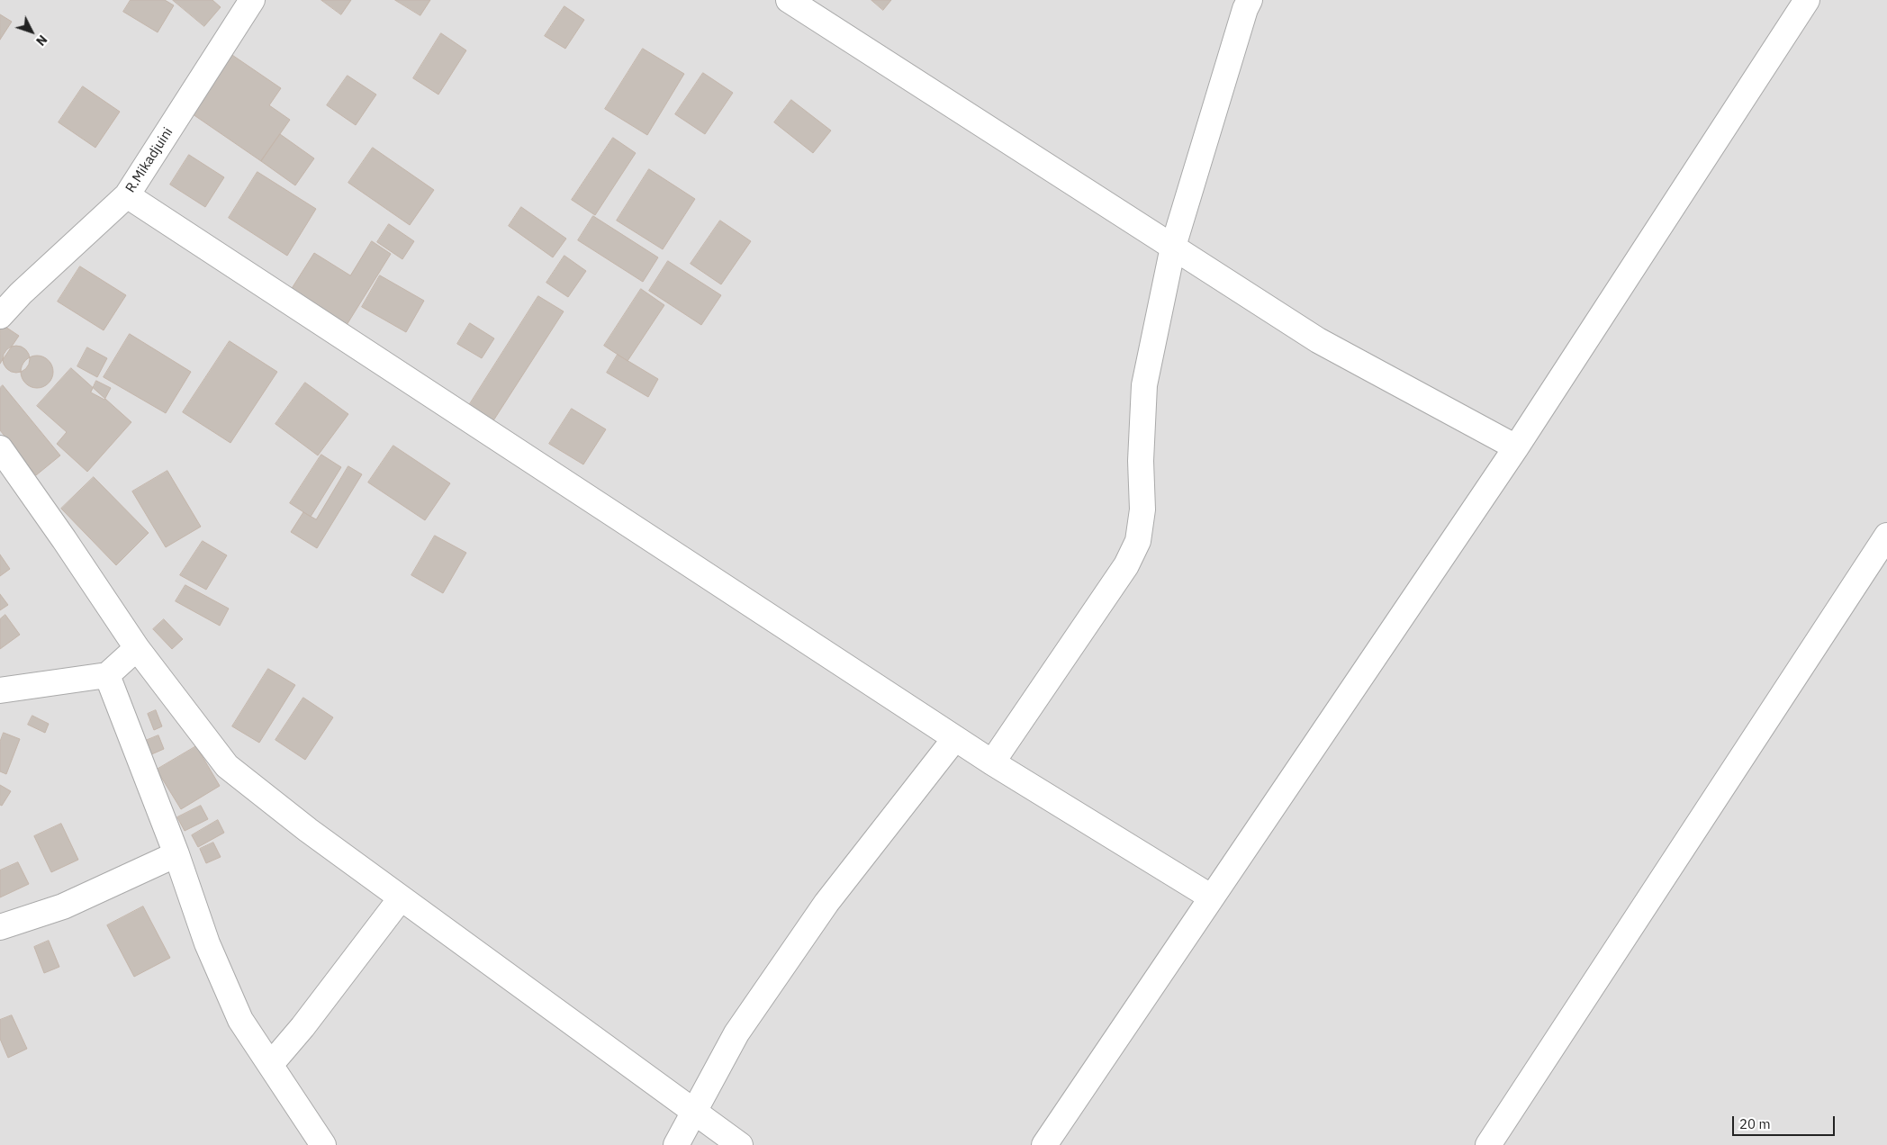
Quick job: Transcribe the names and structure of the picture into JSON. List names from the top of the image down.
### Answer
{
  "streets": {
    "street": ["R.Mikadjuini"]
  },
  "scale_bar": "20 m",
  "north": "bottom right"
}
